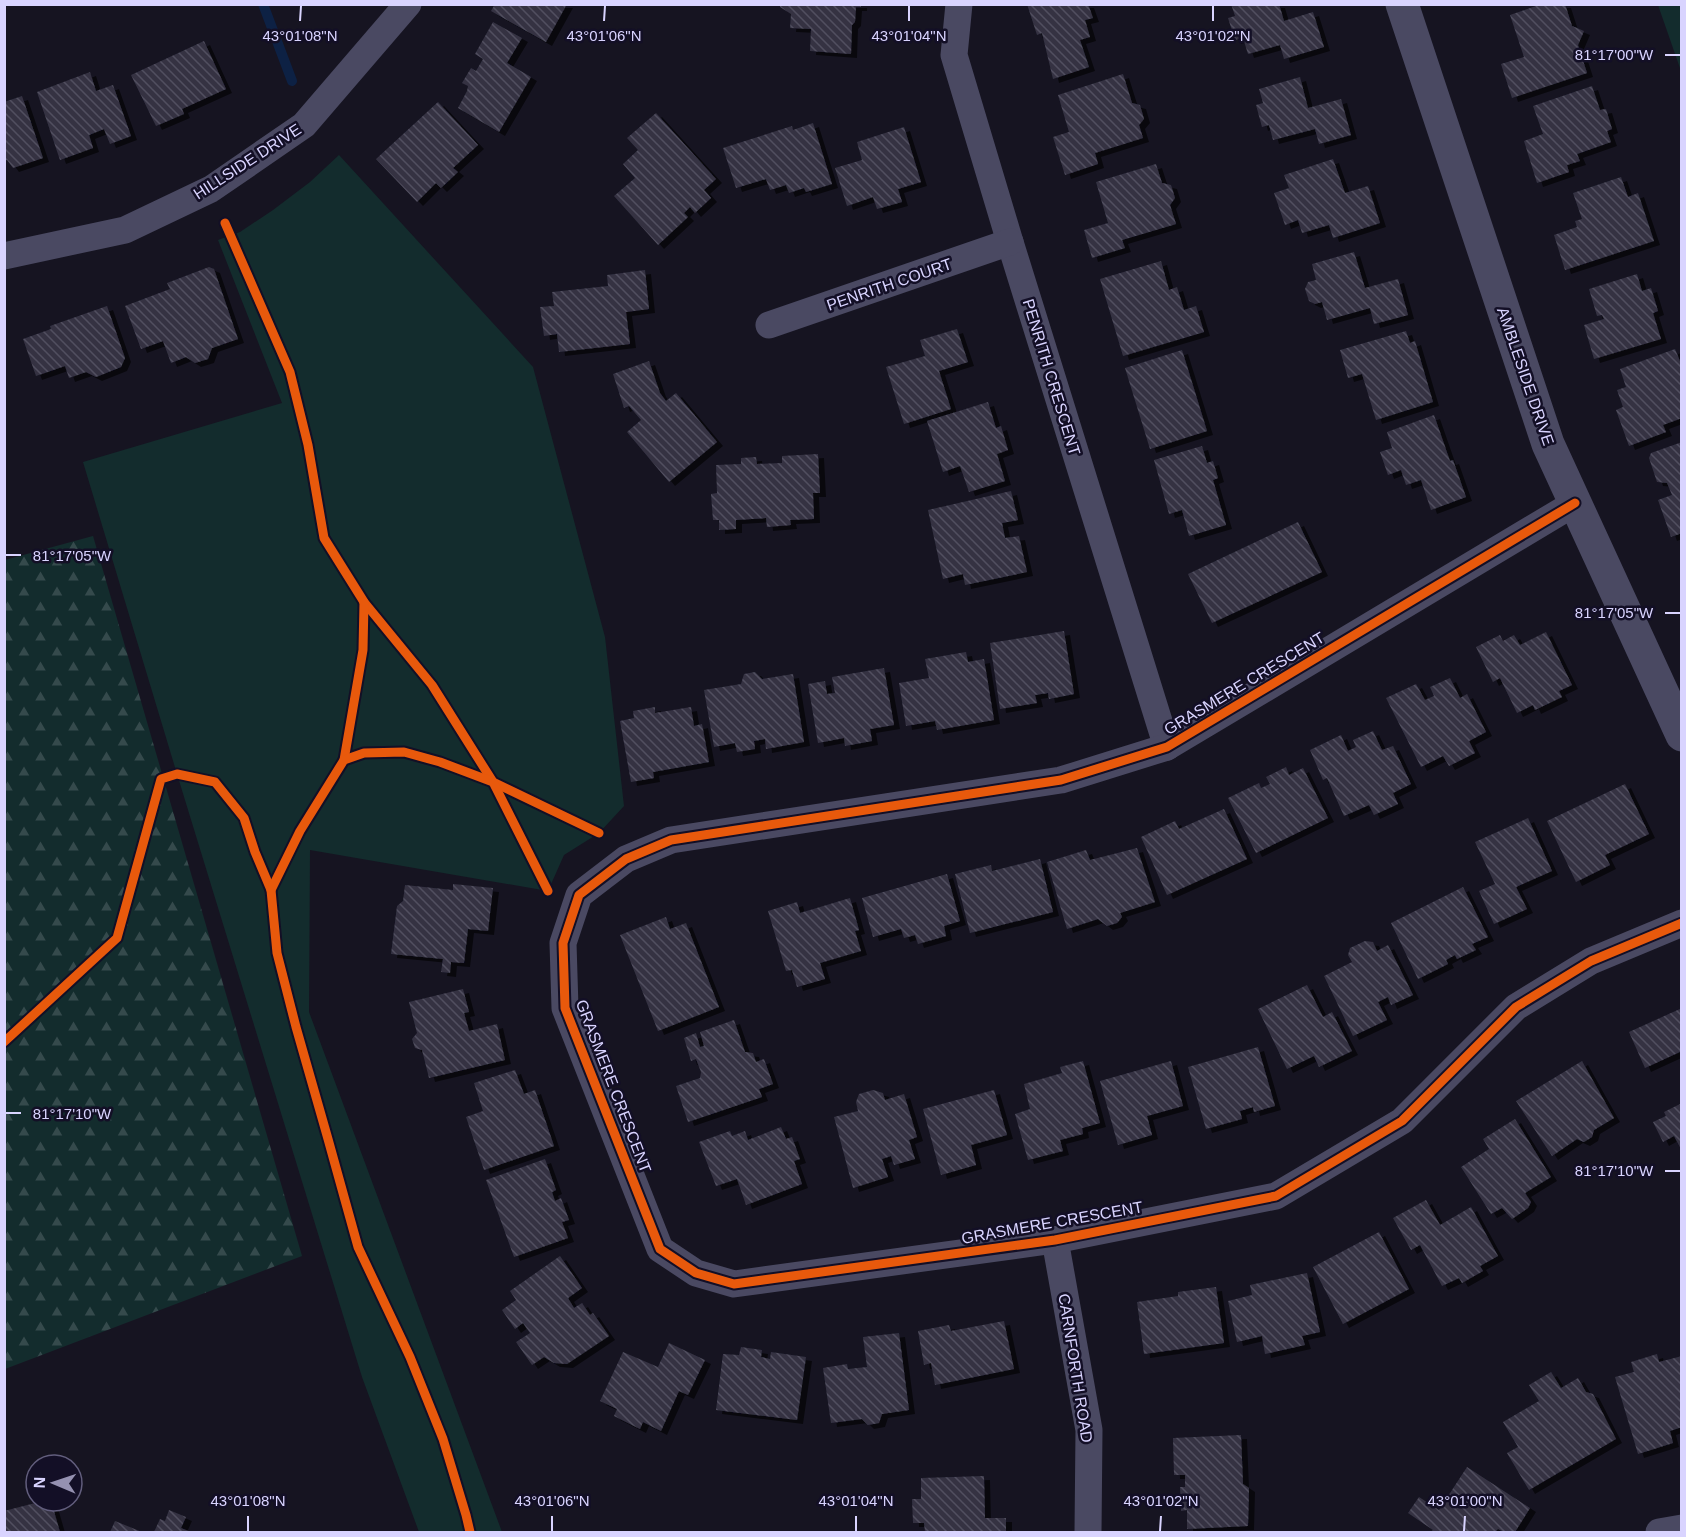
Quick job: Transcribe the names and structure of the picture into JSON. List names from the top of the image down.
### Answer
{
  "streets": {
    "street": [
      "HILLSIDE DRIVE",
      "PENRITH COURT",
      "AMBLESIDE DRIVE",
      "PENRITH CRESCENT",
      "GRASMERE CRESCENT",
      "CARNFORTH ROAD"
    ]
  },
  "crossings": [
    ["PENRITH COURT", "PENRITH CRESCENT"],
    ["AMBLESIDE DRIVE", "GRASMERE CRESCENT"],
    ["PENRITH CRESCENT", "GRASMERE CRESCENT"],
    ["GRASMERE CRESCENT", "CARNFORTH ROAD"]
  ],
  "north": "left",
  "coordinates": [
    "43°01'08\"N",
    "43°01'06\"N",
    "43°01'04\"N",
    "43°01'02\"N",
    "81°17'00\"W",
    "81°17'05\"W",
    "81°17'10\"W",
    "43°01'00\"N"
  ]
}
